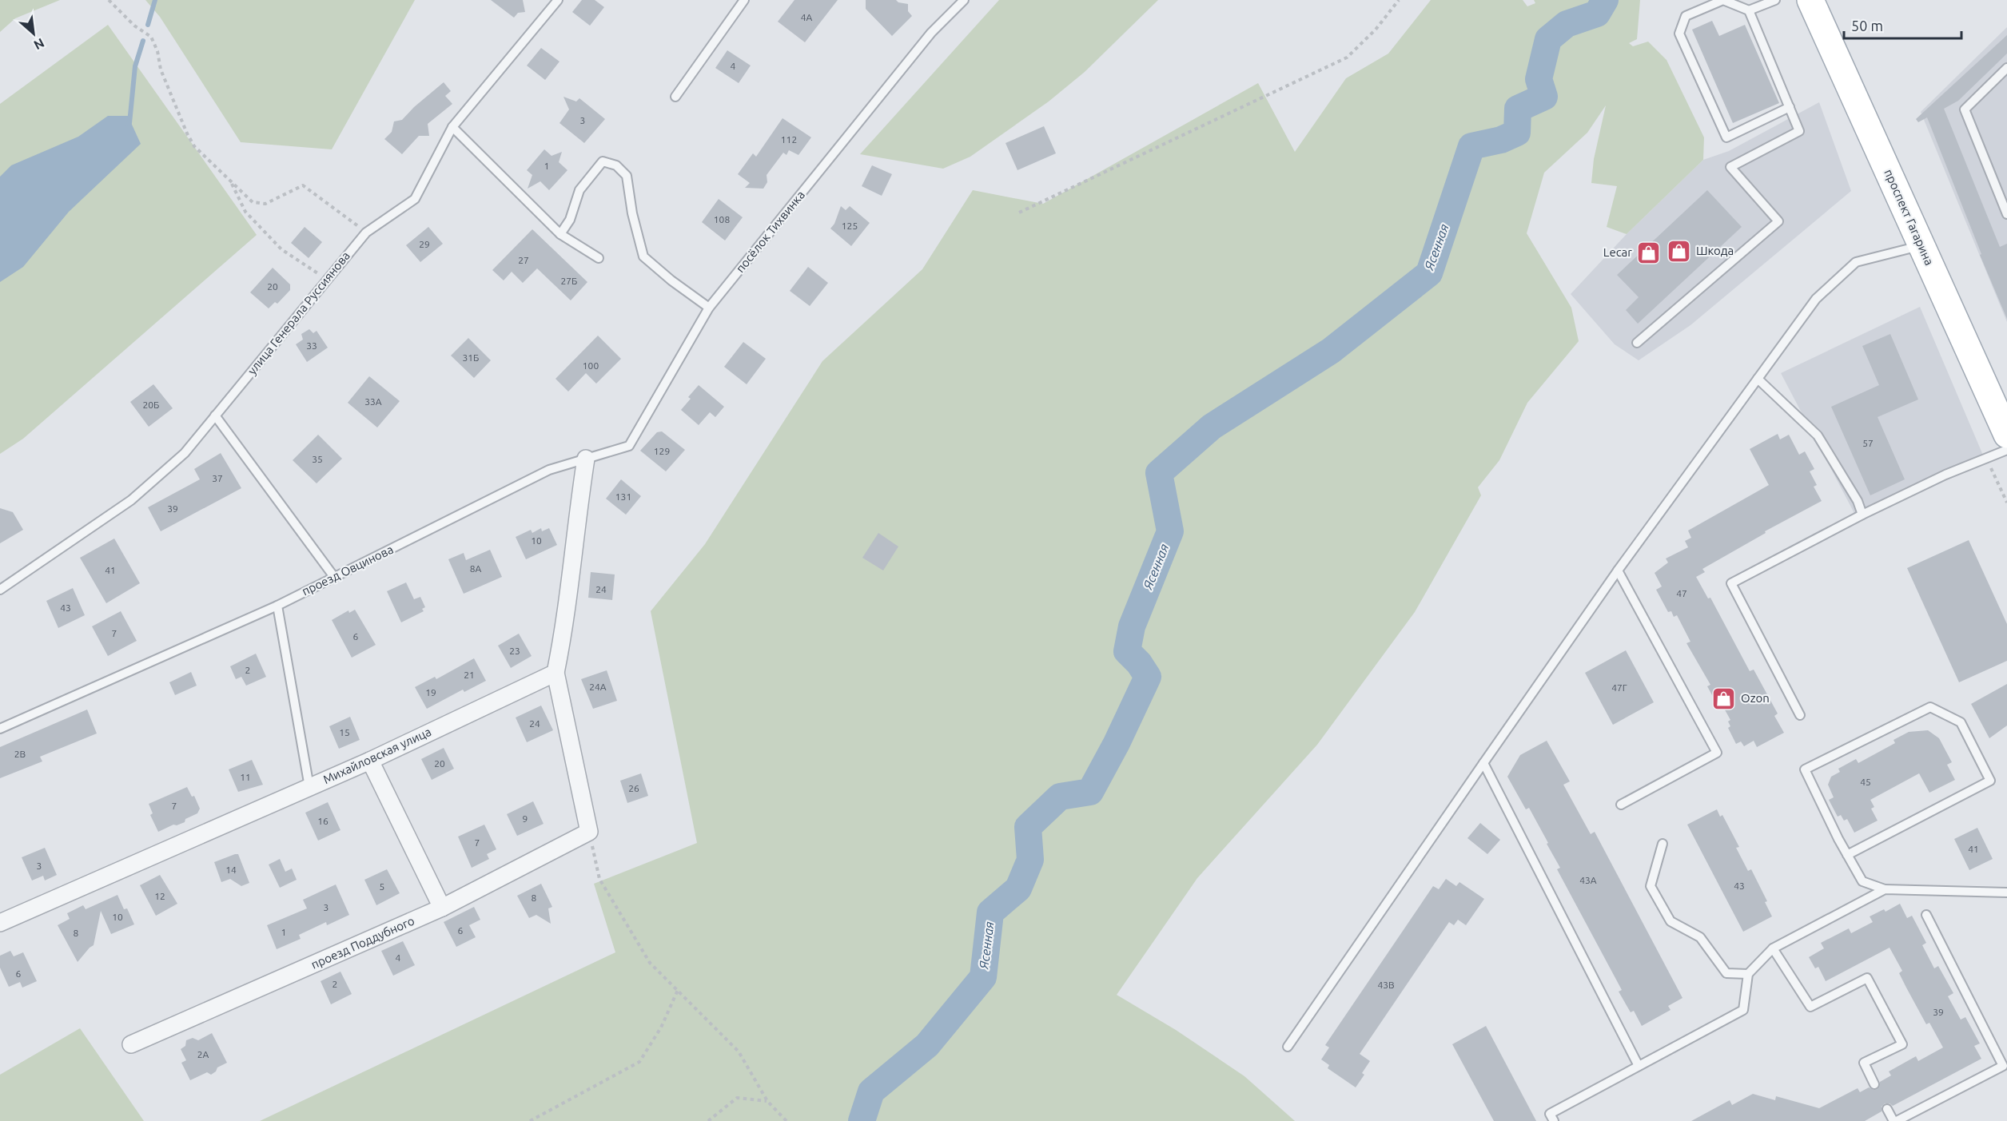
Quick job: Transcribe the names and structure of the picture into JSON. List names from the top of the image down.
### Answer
{
  "streets": {
    "main road": ["проспект Гагарина"],
    "street": ["Михайловская улица", "проезд Поддубного"],
    "lane": ["посёлок Тихвинка", "улица Генерала Руссиянова", "проезд Овцинова"]
  },
  "crossings": [
    ["посёлок Тихвинка", "проезд Овцинова"]
  ],
  "water": ["Ясенная"],
  "places": {
    "shop": ["Шкода", "Lecar", "Ozon"]
  },
  "house_numbers": [
    "4А",
    "4",
    "3",
    "112",
    "1",
    "108",
    "125",
    "29",
    "27",
    "27Б",
    "20",
    "33",
    "31Б",
    "100",
    "33А",
    "20Б",
    "57",
    "129",
    "35",
    "37",
    "131",
    "39",
    "10",
    "8А",
    "41",
    "24",
    "47",
    "43",
    "7",
    "6",
    "23",
    "2",
    "21",
    "24А",
    "47Г",
    "19",
    "24",
    "15",
    "2В",
    "20",
    "11",
    "45",
    "26",
    "7",
    "9",
    "16",
    "7",
    "41",
    "3",
    "14",
    "43А",
    "43",
    "5",
    "12",
    "8",
    "3",
    "10",
    "6",
    "1",
    "8",
    "4",
    "6",
    "2",
    "43В",
    "39",
    "2А"
  ],
  "scale_bar": "50 m",
  "north": "bottom right"
}
